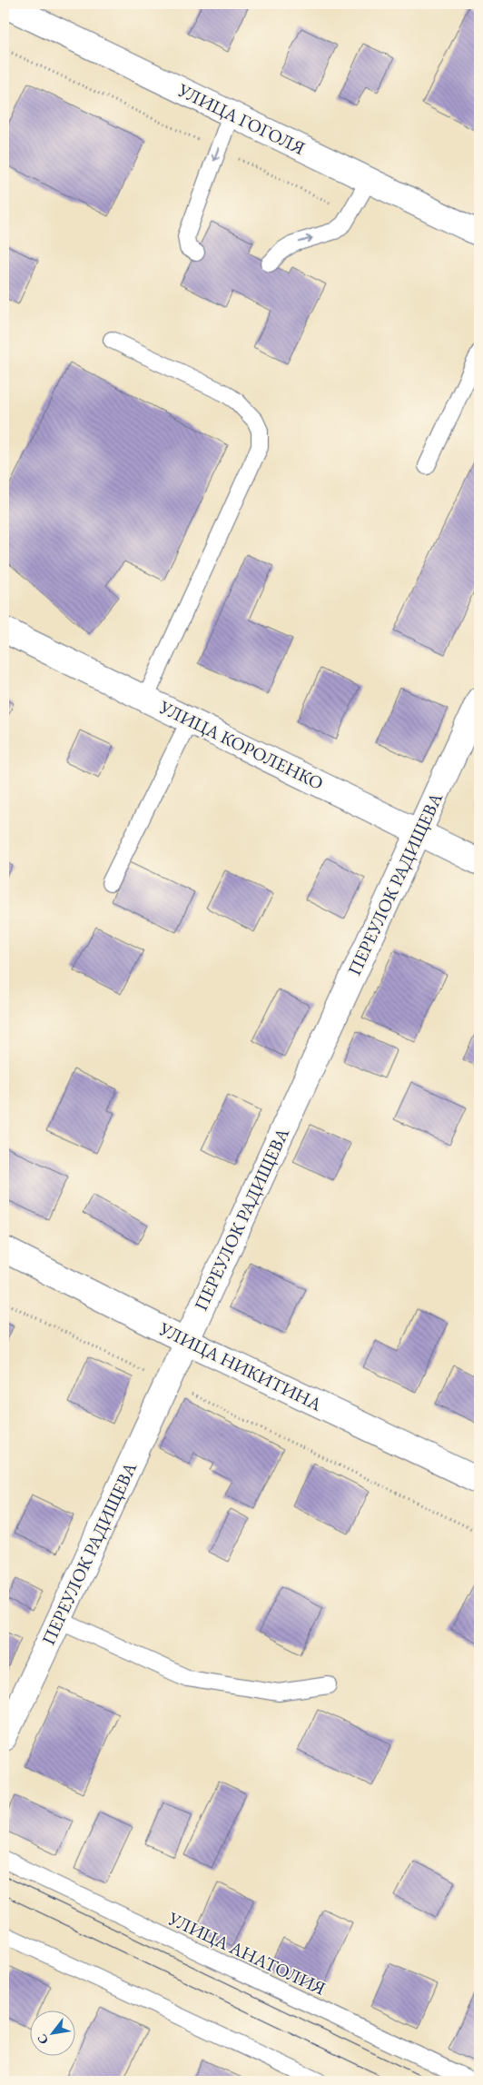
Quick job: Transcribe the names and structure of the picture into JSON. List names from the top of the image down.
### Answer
{
  "streets": {
    "street": [
      "УЛИЦА ГОГОЛЯ",
      "УЛИЦА КОРОЛЕНКО",
      "ПЕРЕУЛОК РАДИЩЕВА",
      "УЛИЦА НИКИТИНА"
    ],
    "lane": ["УЛИЦА АНАТОЛИЯ"]
  },
  "crossings": [
    ["УЛИЦА КОРОЛЕНКО", "ПЕРЕУЛОК РАДИЩЕВА"],
    ["ПЕРЕУЛОК РАДИЩЕВА", "УЛИЦА НИКИТИНА"]
  ],
  "north": "bottom left"
}
